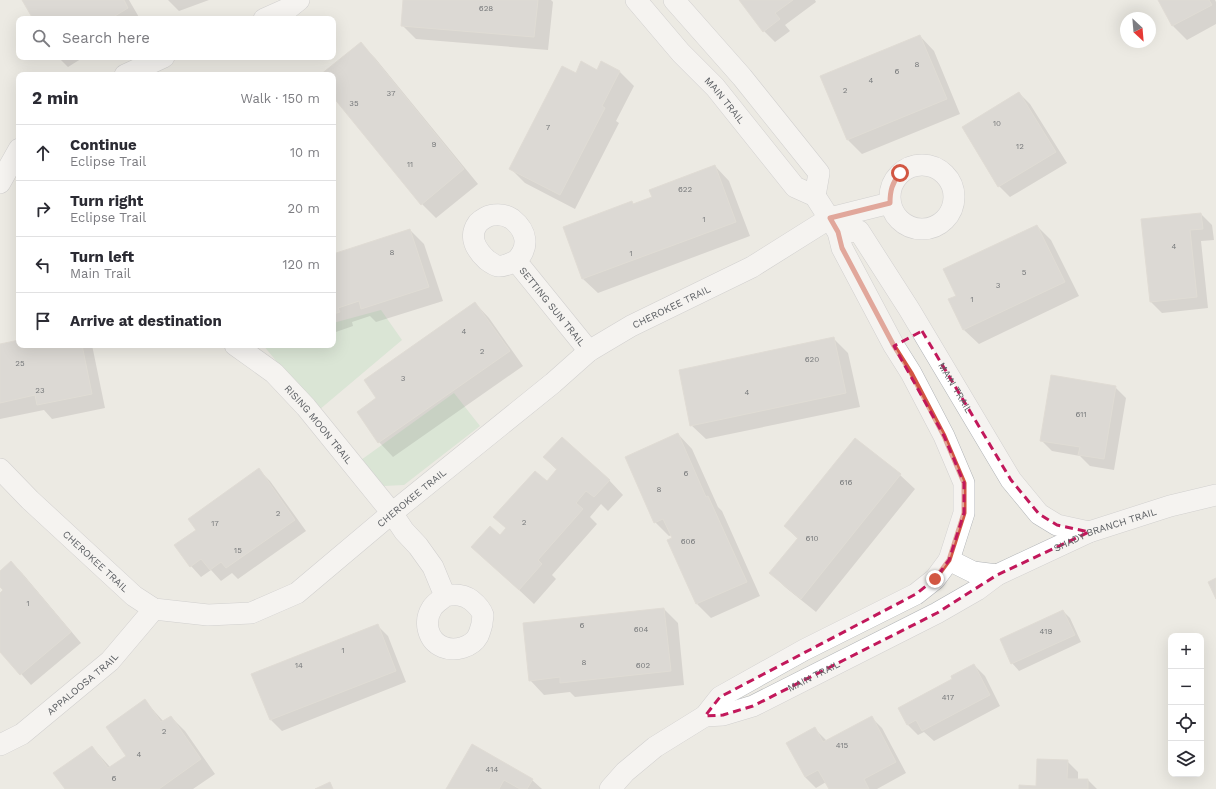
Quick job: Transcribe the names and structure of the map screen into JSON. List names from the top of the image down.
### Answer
{
  "streets": {
    "street": [
      "MAIN TRAIL",
      "SETTING SUN TRAIL",
      "CHEROKEE TRAIL",
      "RISING MOON TRAIL",
      "SHADY BRANCH TRAIL",
      "APPALOOSA TRAIL"
    ]
  },
  "crossings": [
    ["MAIN TRAIL", "CHEROKEE TRAIL"],
    ["MAIN TRAIL", "SHADY BRANCH TRAIL"],
    ["SETTING SUN TRAIL", "CHEROKEE TRAIL"],
    ["CHEROKEE TRAIL", "RISING MOON TRAIL"],
    ["CHEROKEE TRAIL", "APPALOOSA TRAIL"]
  ],
  "house_numbers": [
    "628",
    "8",
    "6",
    "4",
    "2",
    "37",
    "35",
    "10",
    "7",
    "9",
    "12",
    "11",
    "622",
    "1",
    "4",
    "8",
    "1",
    "5",
    "3",
    "1",
    "4",
    "2",
    "620",
    "25",
    "3",
    "23",
    "4",
    "611",
    "6",
    "616",
    "8",
    "2",
    "2",
    "17",
    "610",
    "606",
    "15",
    "1",
    "6",
    "604",
    "419",
    "1",
    "8",
    "14",
    "602",
    "417",
    "2",
    "415",
    "4",
    "414",
    "6"
  ],
  "north": "bottom right",
  "page": {
    "search": "Search here",
    "heading": ["2 min", "Walk · 150 m"],
    "list": [
      ["Continue", "Eclipse Trail", "10 m"],
      ["Turn right", "Eclipse Trail", "20 m"],
      ["Turn left", "Main Trail", "120 m"],
      "Arrive at destination"
    ],
    "map_buttons": ["+", "−"]
  }
}
